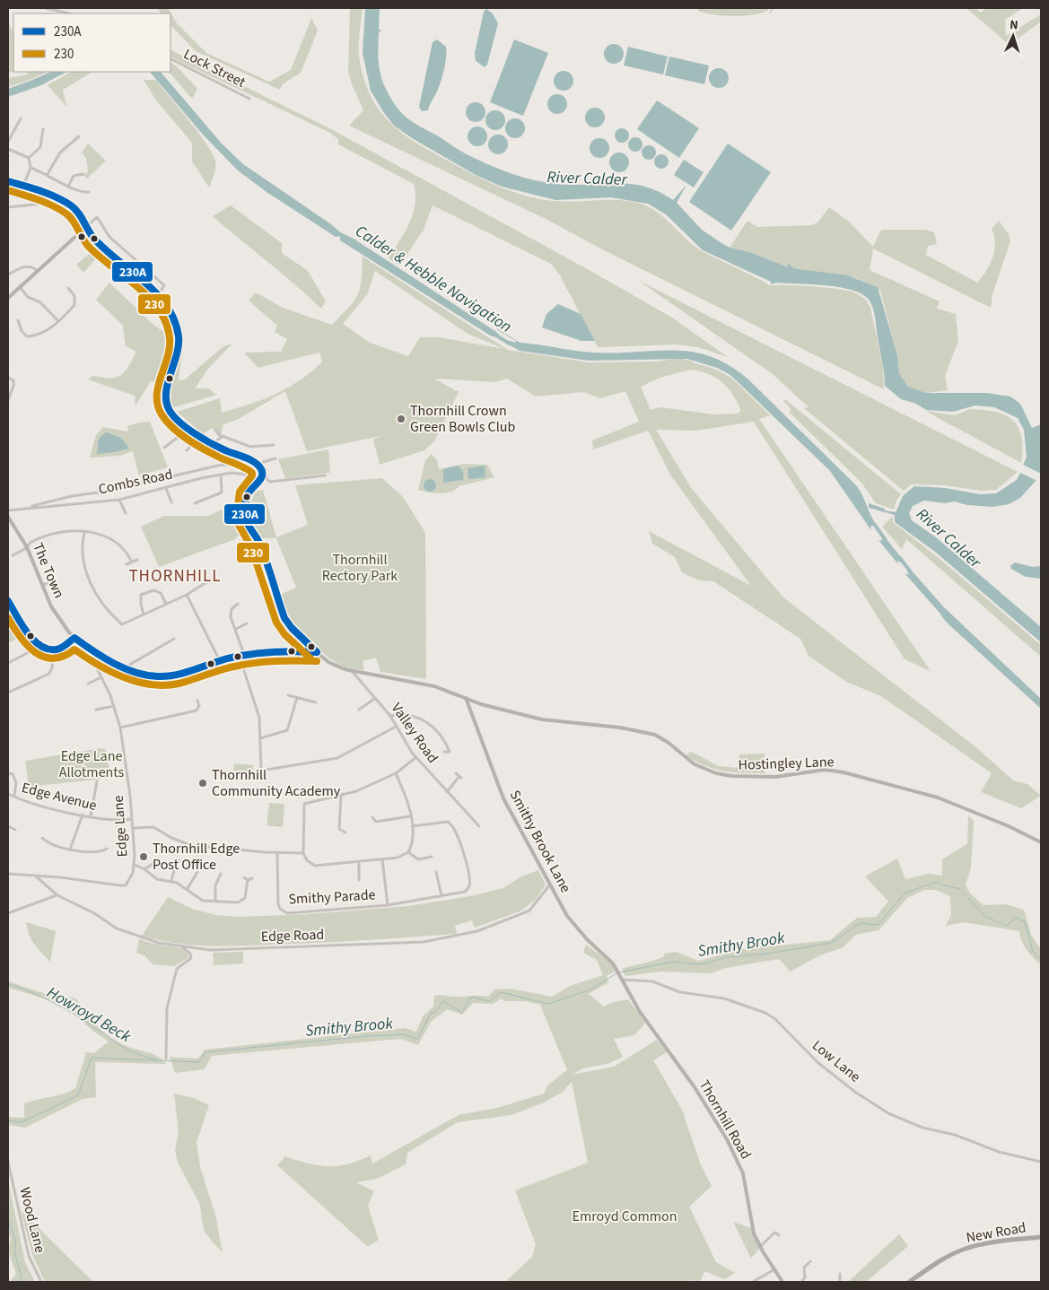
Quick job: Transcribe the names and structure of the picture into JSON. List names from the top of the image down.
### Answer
{
  "streets": {
    "highway": ["New Road"],
    "main road": [
      "The Town",
      "Hostingley Lane",
      "Smithy Brook Lane",
      "Thornhill Road"
    ],
    "street": [
      "Lock Street",
      "Combs Road",
      "Valley Road",
      "Edge Avenue",
      "Edge Lane",
      "Smithy Parade",
      "Edge Road",
      "Low Lane",
      "Wood Lane"
    ]
  },
  "crossings": [
    ["Combs Road", "Hostingley Lane"],
    ["The Town", "Hostingley Lane"],
    ["The Town", "Edge Lane"],
    ["Valley Road", "Hostingley Lane"],
    ["Hostingley Lane", "Smithy Brook Lane"],
    ["Edge Avenue", "Edge Lane"],
    ["Edge Lane", "Edge Road"],
    ["Smithy Brook Lane", "Edge Road"],
    ["Smithy Brook Lane", "Low Lane"],
    ["Smithy Brook Lane", "Thornhill Road"],
    ["Low Lane", "Thornhill Road"]
  ],
  "districts": ["THORNHILL"],
  "water": [
    "River Calder",
    "Calder & Hebble Navigation",
    "Smithy Brook",
    "Howroyd Beck"
  ],
  "parks": ["Thornhill Rectory Park", "Edge Lane Allotments", "Emroyd Common"],
  "places": ["Thornhill Crown Green Bowls Club", "Thornhill Community Academy", "Thornhill Edge Post Office"],
  "lines": ["transit line 230A", "transit line 230"],
  "legend": ["230A", "230"],
  "north": "top"
}
